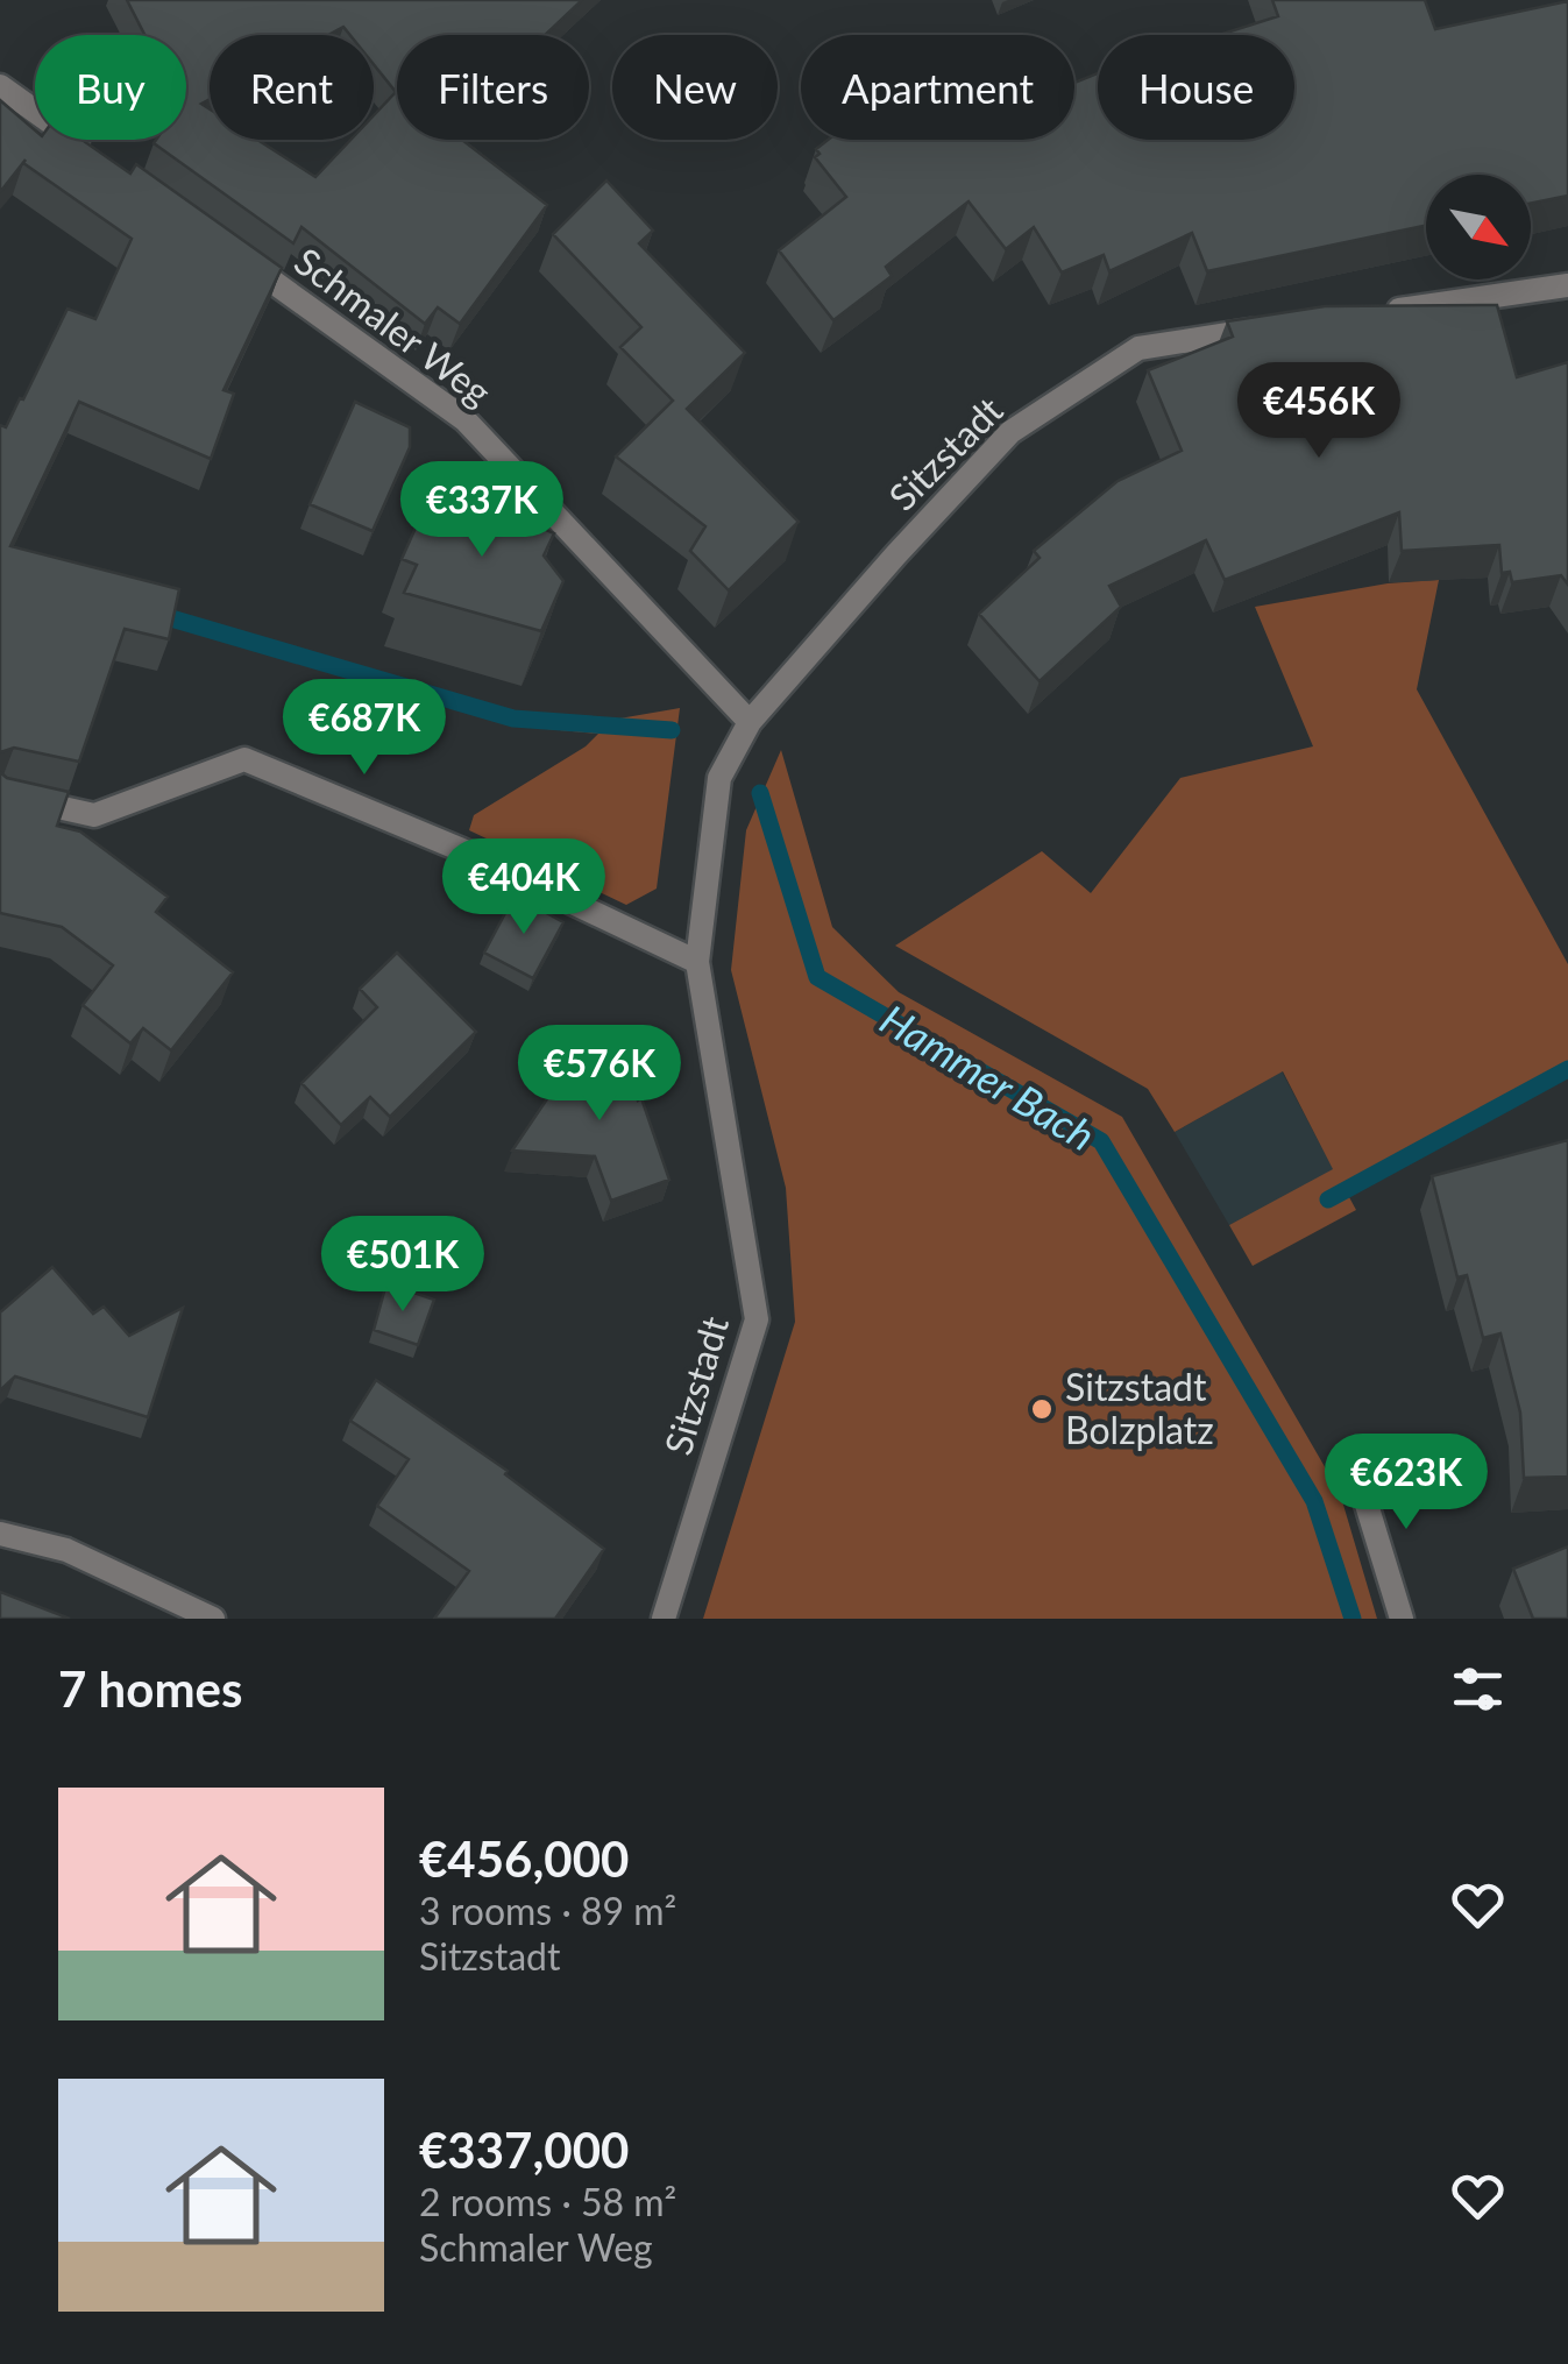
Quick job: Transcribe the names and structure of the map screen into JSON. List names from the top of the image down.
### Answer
{
  "streets": {
    "street": ["Schmaler Weg", "Sitzstadt"]
  },
  "crossings": [
    ["Schmaler Weg", "Sitzstadt"]
  ],
  "water": ["Hammer Bach"],
  "places": ["Sitzstadt Bolzplatz"],
  "north": "bottom right",
  "page": {
    "chip": [
      "Buy",
      "Rent",
      "Filters",
      "New",
      "Apartment",
      "House"
    ],
    "price": [
      "€456K",
      "€337K",
      "€687K",
      "€404K",
      "€576K",
      "€501K",
      "€623K"
    ],
    "heading": "7 homes",
    "list": [
      {
        "name": "€456,000",
        "note": "3 rooms · 89 m² · Sitzstadt"
      },
      {
        "name": "€337,000",
        "note": "2 rooms · 58 m² · Schmaler Weg"
      }
    ]
  }
}
